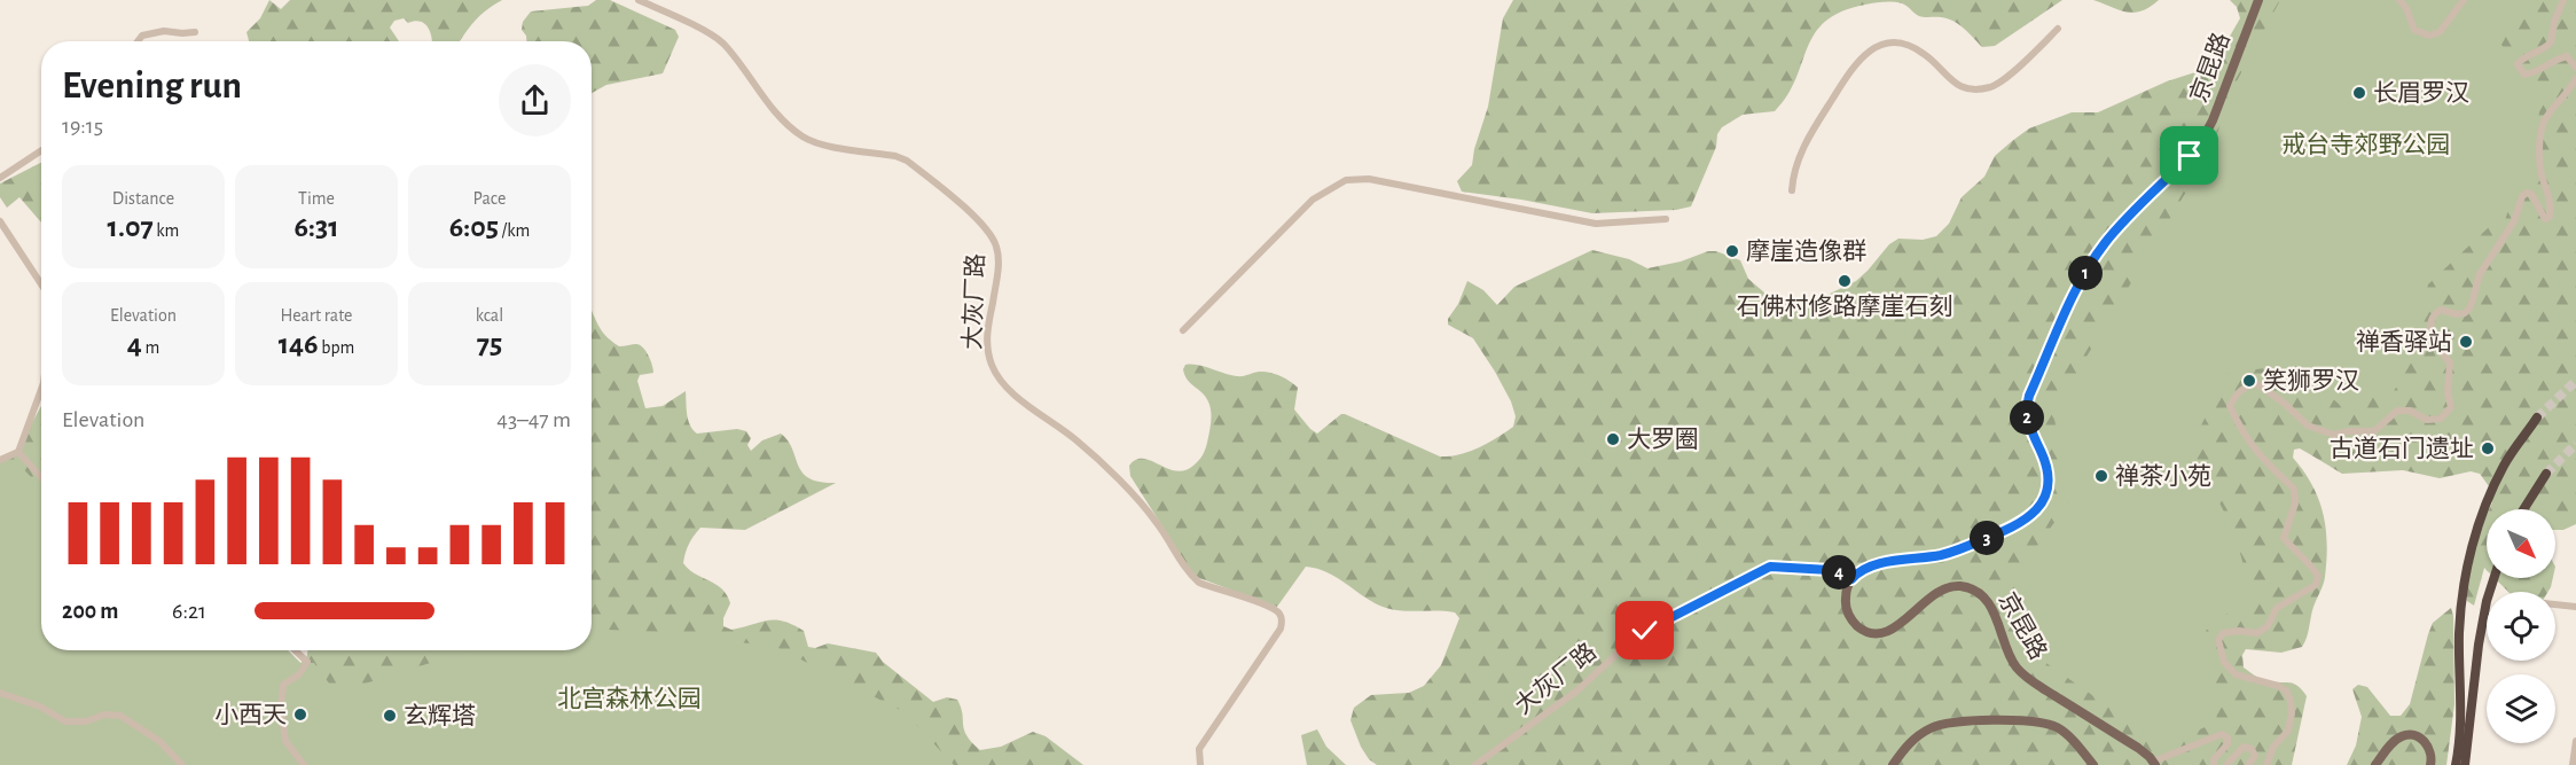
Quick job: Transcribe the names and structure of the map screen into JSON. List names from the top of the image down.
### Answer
{
  "streets": {
    "main road": ["京昆路"],
    "street": ["大灰厂路"]
  },
  "crossings": [
    ["京昆路", "大灰厂路"]
  ],
  "parks": ["戒台寺郊野公园", "北宫森林公园"],
  "places": [
    "长眉罗汉",
    "摩崖造像群",
    "石佛村修路摩崖石刻",
    "禅香驿站",
    "笑狮罗汉",
    "大罗圈",
    "古道石门遗址",
    "禅茶小苑",
    "小西天",
    "玄辉塔"
  ],
  "north": "bottom right",
  "page": {
    "heading": ["Evening run", "19:15"],
    "stats": [
      ["Distance", "1.07 km"],
      ["Time", "6:31"],
      ["Pace", "6:05 /km"],
      ["Elevation", "4 m"],
      ["Heart rate", "146 bpm"],
      ["kcal", "75"]
    ],
    "pins": [
      "1",
      "2",
      "3",
      "4"
    ],
    "chart": ["Elevation", "43–47 m"],
    "list": [
      {
        "name": "200 m",
        "note": "6:21"
      }
    ]
  }
}
